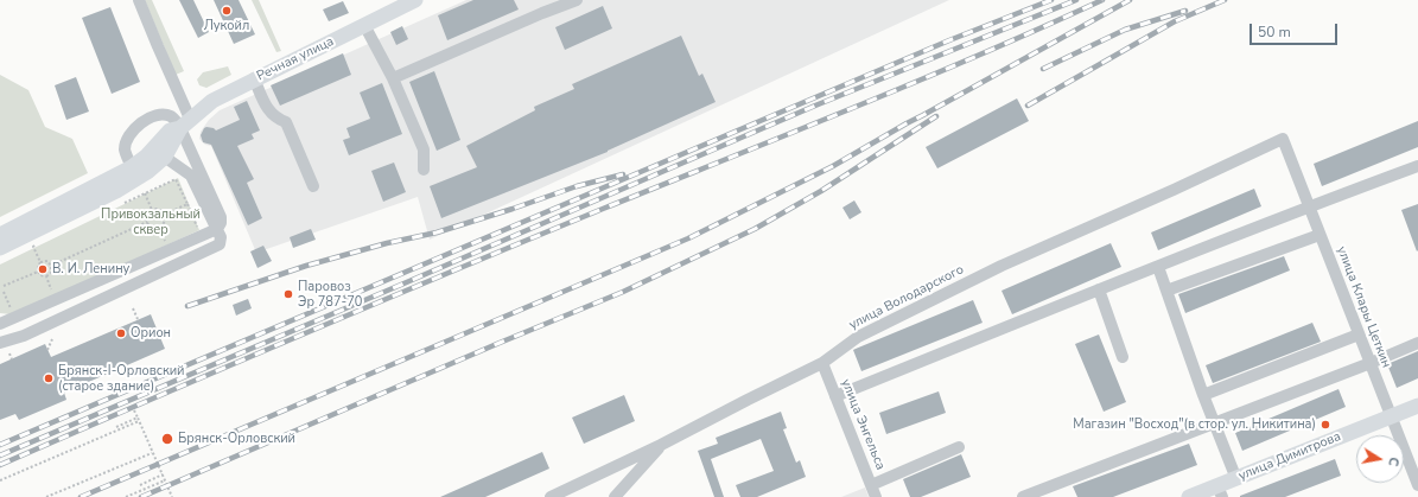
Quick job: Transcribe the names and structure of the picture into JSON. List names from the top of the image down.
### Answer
{
  "streets": {
    "main road": ["Речная улица", "улица Димитрова"],
    "street": ["улица Володарского", "улица Клары Цеткин", "улица Энгельса"]
  },
  "crossings": [
    ["улица Володарского", "улица Клары Цеткин"],
    ["улица Володарского", "улица Энгельса"],
    ["улица Клары Цеткин", "улица Димитрова"]
  ],
  "parks": ["Привокзальный сквер"],
  "places": [
    "Лукойл",
    "В. И. Ленину",
    "Паровоз Эр 787-70",
    "Орион",
    "Брянск-I-Орловский (старое здание)",
    "Магазин \"Восход\"(в стор. ул. Никитина)",
    "Брянск-Орловский"
  ],
  "scale_bar": "50 m",
  "north": "right"
}
